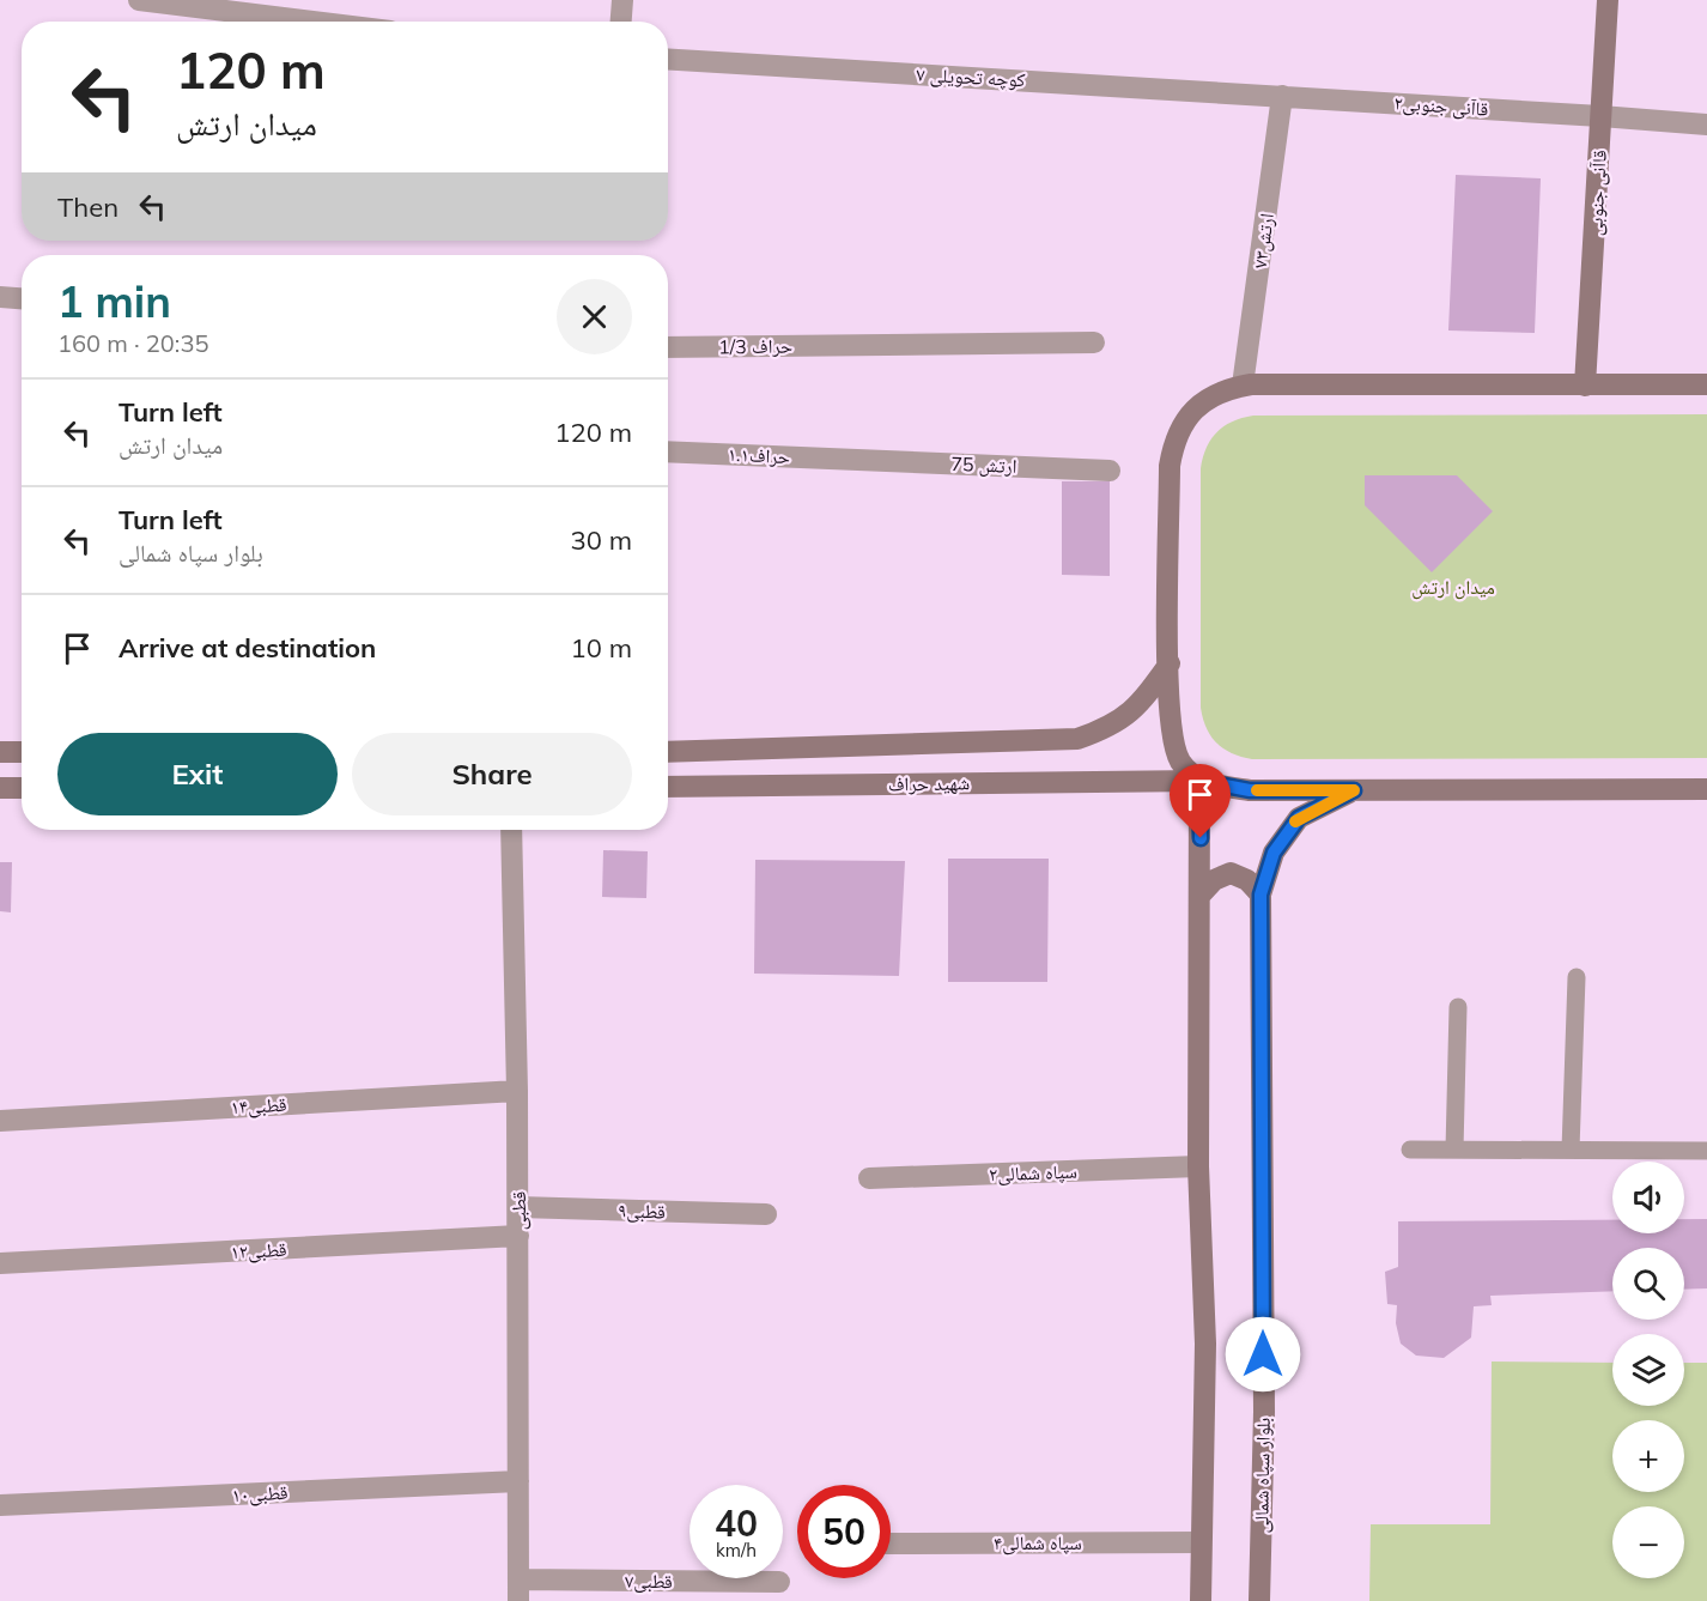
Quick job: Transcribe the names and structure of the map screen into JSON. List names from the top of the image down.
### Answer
{
  "streets": {
    "main road": ["قاآنی جنوبی", "شهید حراف", "بلوار سپاه شمالی"],
    "street": [
      "کوچه تحویلی ۷",
      "۲قاآنی جنوبی",
      "ارتش۷۳",
      "1/3 حراف",
      "حراف۱.۱",
      "75 ارتش",
      "قطبی۱۴",
      "سپاه شمالی۲",
      "قطبی",
      "قطبی۹",
      "قطبی۱۲",
      "قطبی۱۰",
      "سپاه شمالی۴",
      "قطبی۷"
    ]
  },
  "crossings": [
    ["کوچه تحویلی ۷", "۲قاآنی جنوبی"],
    ["کوچه تحویلی ۷", "ارتش۷۳"],
    ["۲قاآنی جنوبی", "قاآنی جنوبی"],
    ["۲قاآنی جنوبی", "ارتش۷۳"],
    ["حراف۱.۱", "75 ارتش"],
    ["قطبی۱۴", "قطبی"],
    ["قطبی", "قطبی۹"],
    ["قطبی", "قطبی۱۲"],
    ["قطبی", "قطبی۱۰"],
    ["قطبی", "قطبی۷"]
  ],
  "parks": ["میدان ارتش"],
  "page": {
    "turn": ["120 m", "میدان ارتش"],
    "then": "Then",
    "heading": ["1 min", "160 m · 20:35"],
    "list": [
      {
        "name": "Turn left",
        "note": "میدان ارتش",
        "value": "120 m"
      },
      {
        "name": "Turn left",
        "note": "بلوار سپاه شمالی",
        "value": "30 m"
      },
      {
        "name": "Arrive at destination",
        "value": "10 m"
      }
    ],
    "buttons": ["Exit", "Share"],
    "map_buttons": ["+", "−"],
    "speed": "40 km/h",
    "limit": "50"
  }
}
